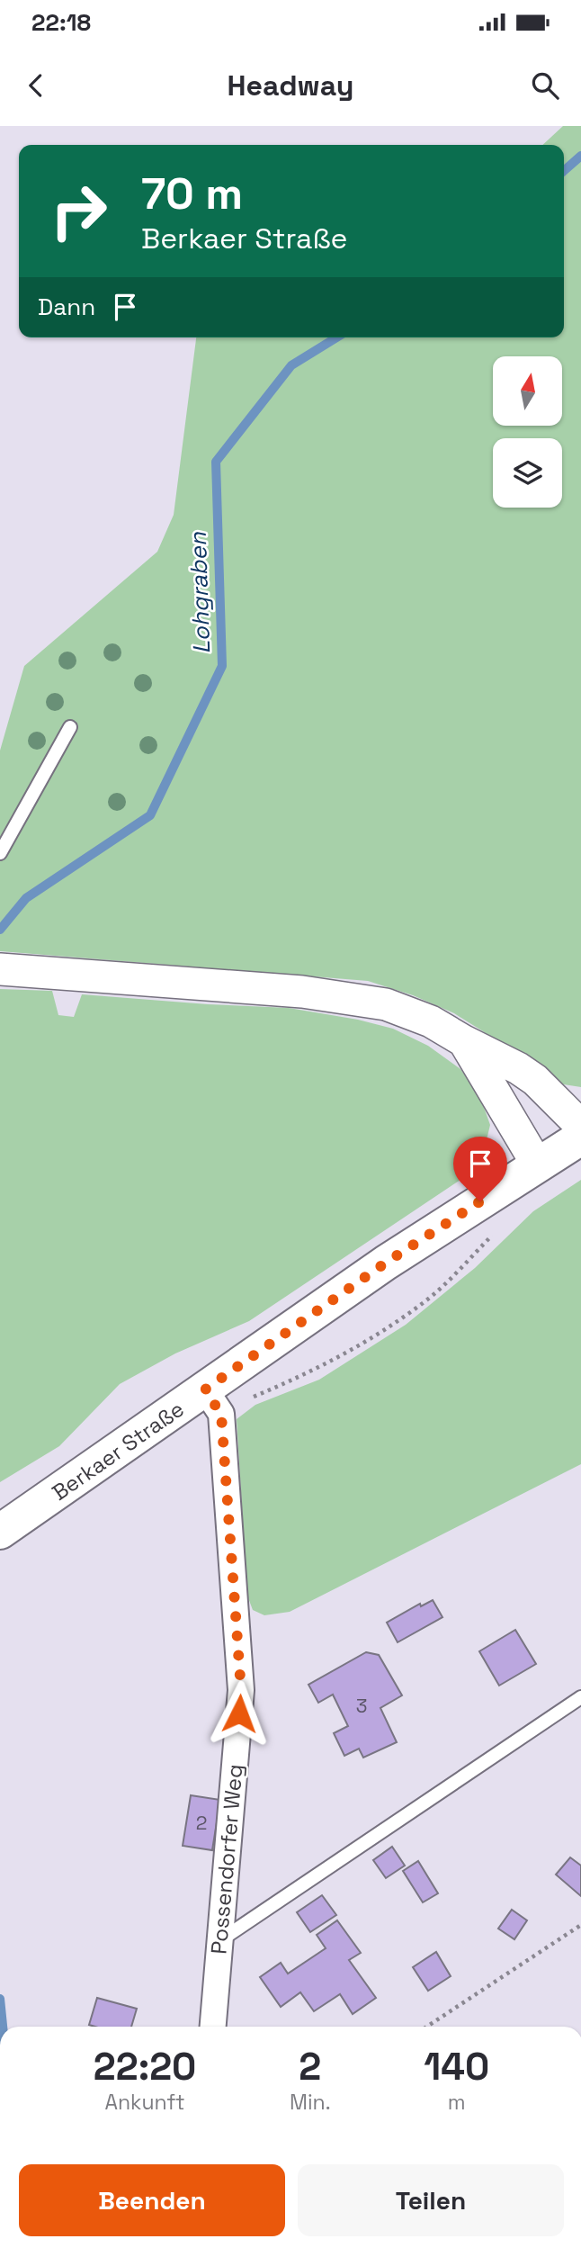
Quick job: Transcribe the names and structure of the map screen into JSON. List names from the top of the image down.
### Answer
{
  "streets": {
    "main road": ["Berkaer Straße"],
    "street": ["Possendorfer Weg"]
  },
  "crossings": [
    ["Berkaer Straße", "Possendorfer Weg"]
  ],
  "water": ["Lohgraben"],
  "house_numbers": ["3", "2"],
  "north": "top",
  "page": {
    "status": "22:18",
    "header": "Headway",
    "turn": ["70 m", "Berkaer Straße"],
    "then": "Dann",
    "eta": [
      "22:20",
      "Ankunft",
      "2",
      "Min.",
      "140",
      "m"
    ],
    "buttons": ["Beenden", "Teilen"]
  }
}
